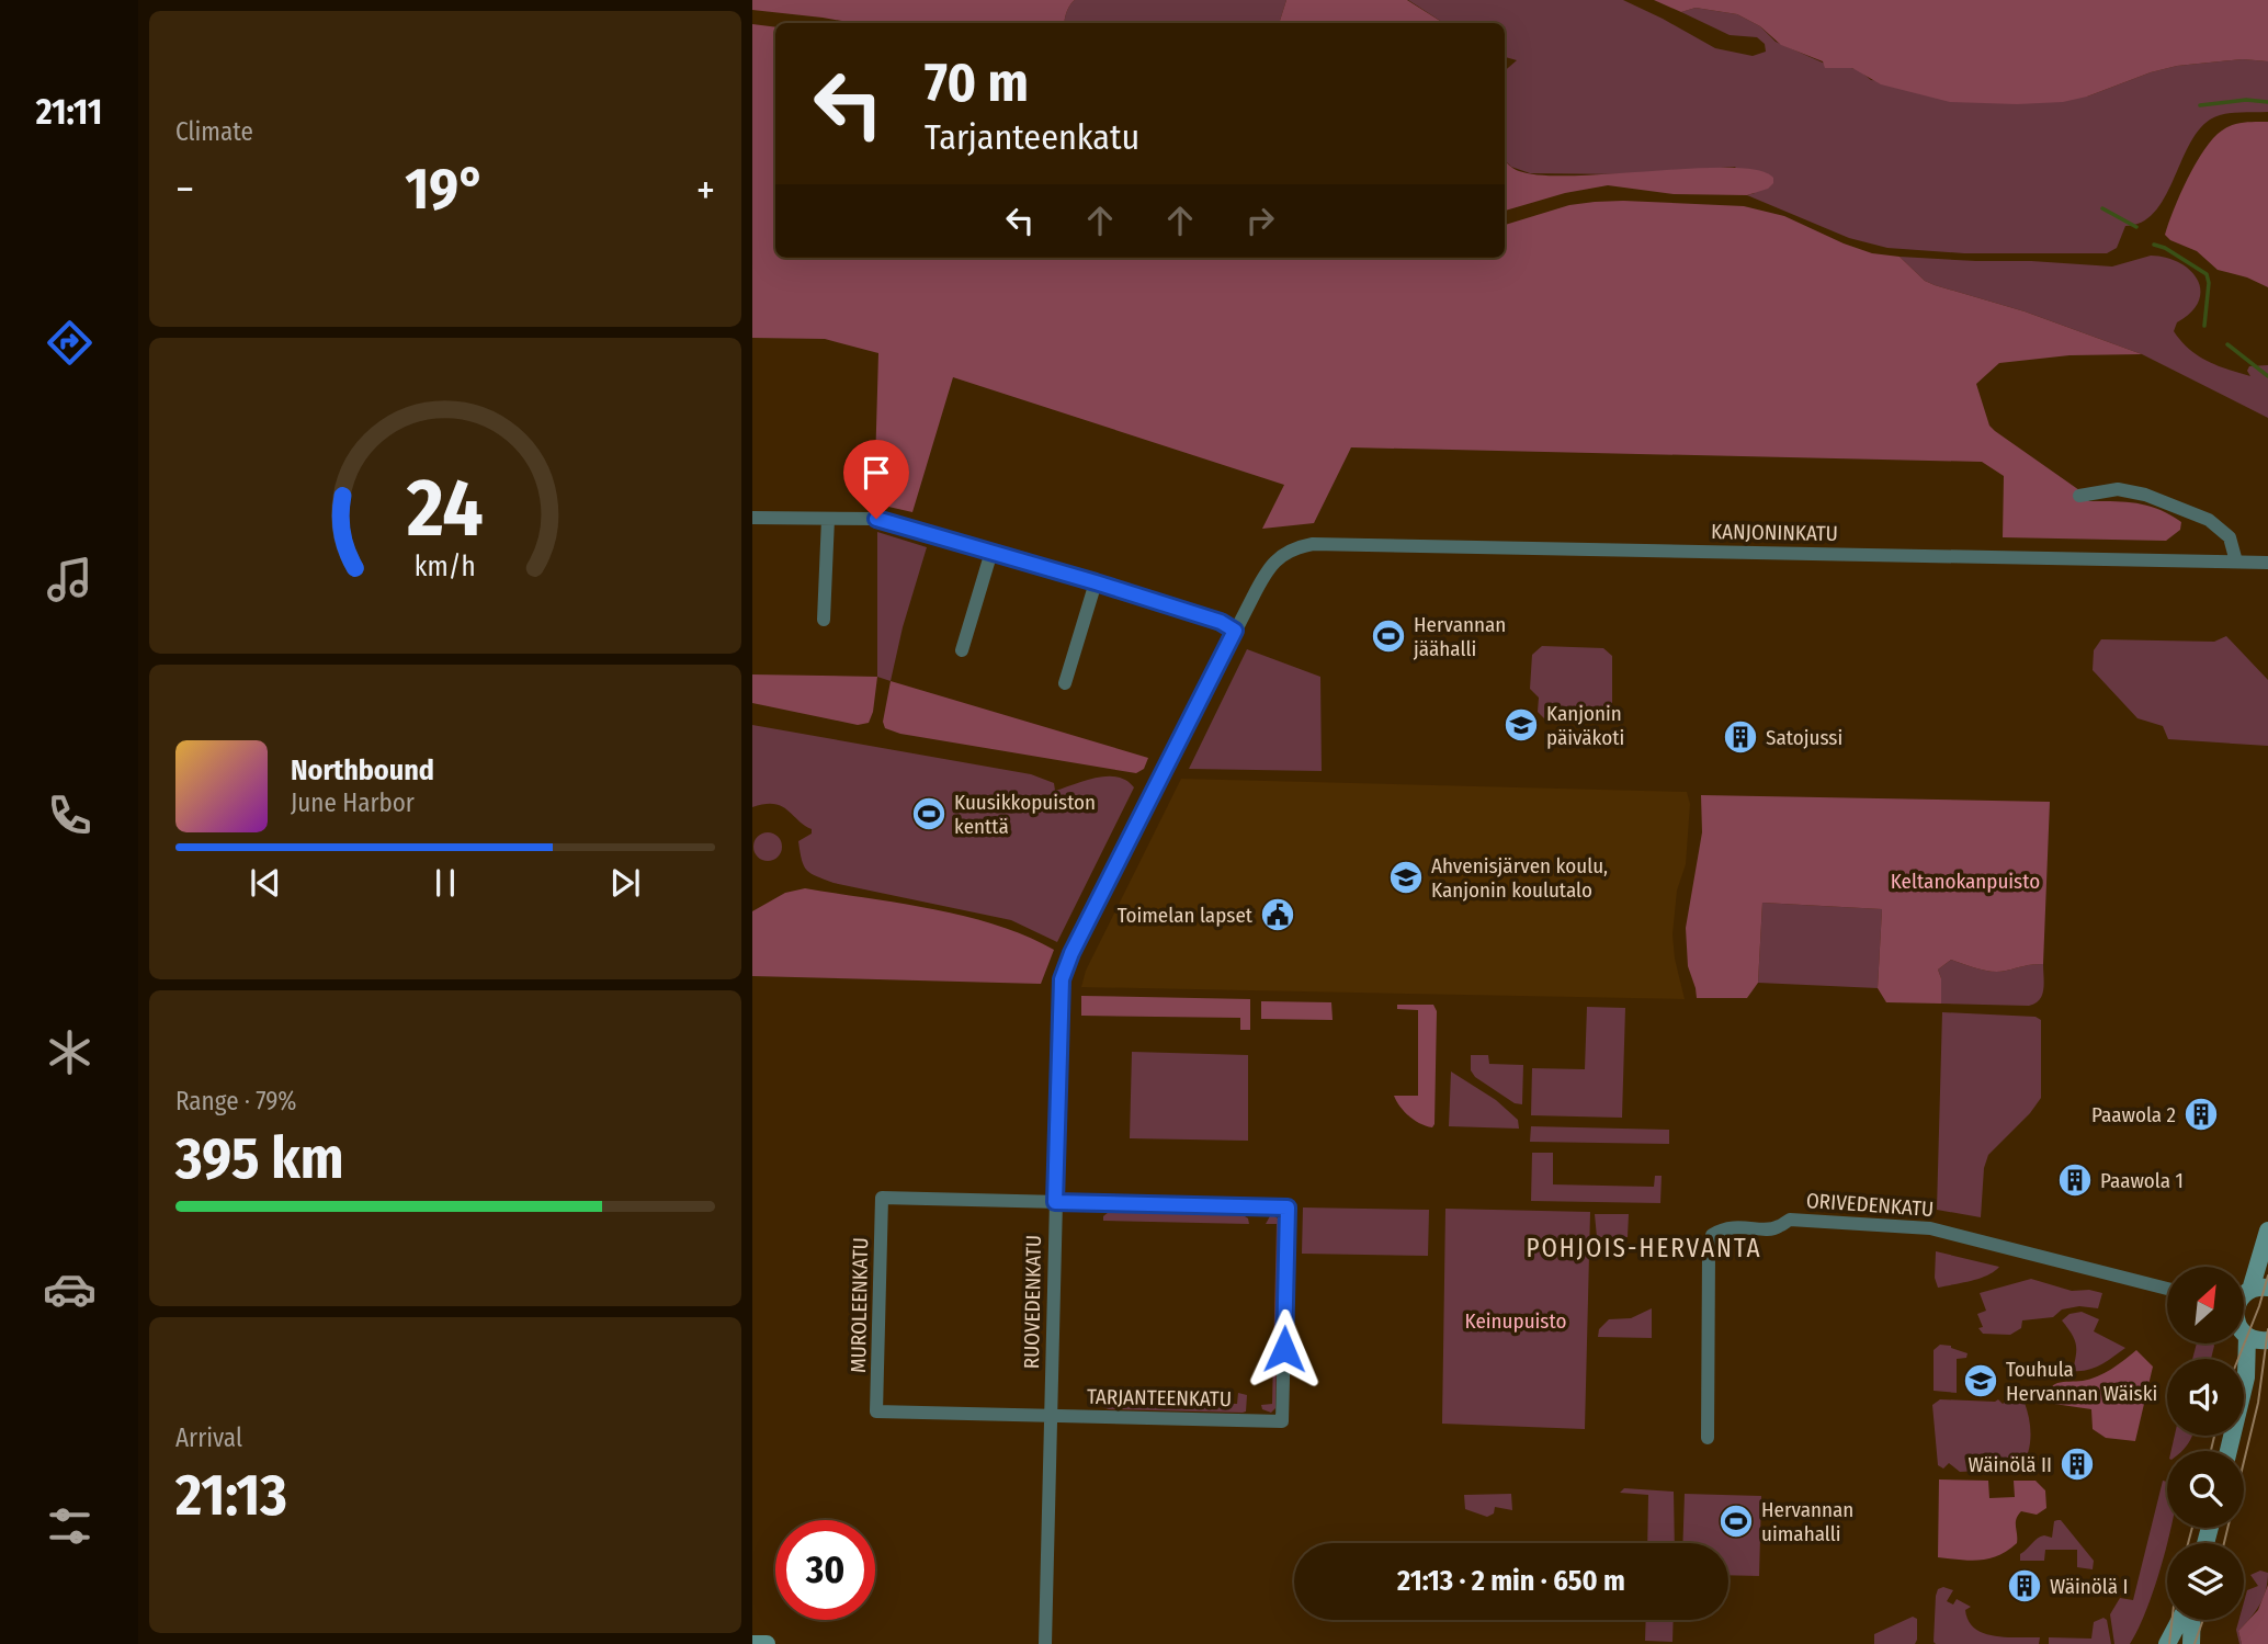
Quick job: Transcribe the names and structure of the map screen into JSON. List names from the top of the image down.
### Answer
{
  "streets": {
    "street": [
      "KANJONINKATU",
      "ORIVEDENKATU",
      "RUOVEDENKATU",
      "MUROLEENKATU",
      "TARJANTEENKATU"
    ]
  },
  "crossings": [
    ["KANJONINKATU", "RUOVEDENKATU"],
    ["RUOVEDENKATU", "MUROLEENKATU"],
    ["RUOVEDENKATU", "TARJANTEENKATU"],
    ["MUROLEENKATU", "TARJANTEENKATU"]
  ],
  "districts": ["POHJOIS-HERVANTA"],
  "parks": ["Keltanokanpuisto", "Keinupuisto"],
  "places": {
    "sports": ["Hervannan jäähalli", "Kuusikkopuiston kenttä", "Hervannan uimahalli"],
    "school or university": ["Kanjonin päiväkoti", "Ahvenisjärven koulu, Kanjonin koulutalo", "Touhula Hervannan Wäiski"],
    "building": [
      "Satojussi",
      "Paawola 2",
      "Paawola 1",
      "Wäinölä II",
      "Wäinölä I"
    ],
    "public building": ["Toimelan lapset"]
  },
  "north": "top right",
  "page": {
    "tabs": "21:11",
    "tile": [
      "Climate",
      ["Range · 79%", "395 km"],
      ["Arrival", "21:13"]
    ],
    "turn": ["70 m", "Tarjanteenkatu"],
    "heat": ["−", "19°", "+"],
    "song": ["Northbound", "June Harbor"],
    "limit": "30",
    "trip": "21:13 · 2 min · 650 m",
    "gauge": ["24", "km/h"]
  }
}
